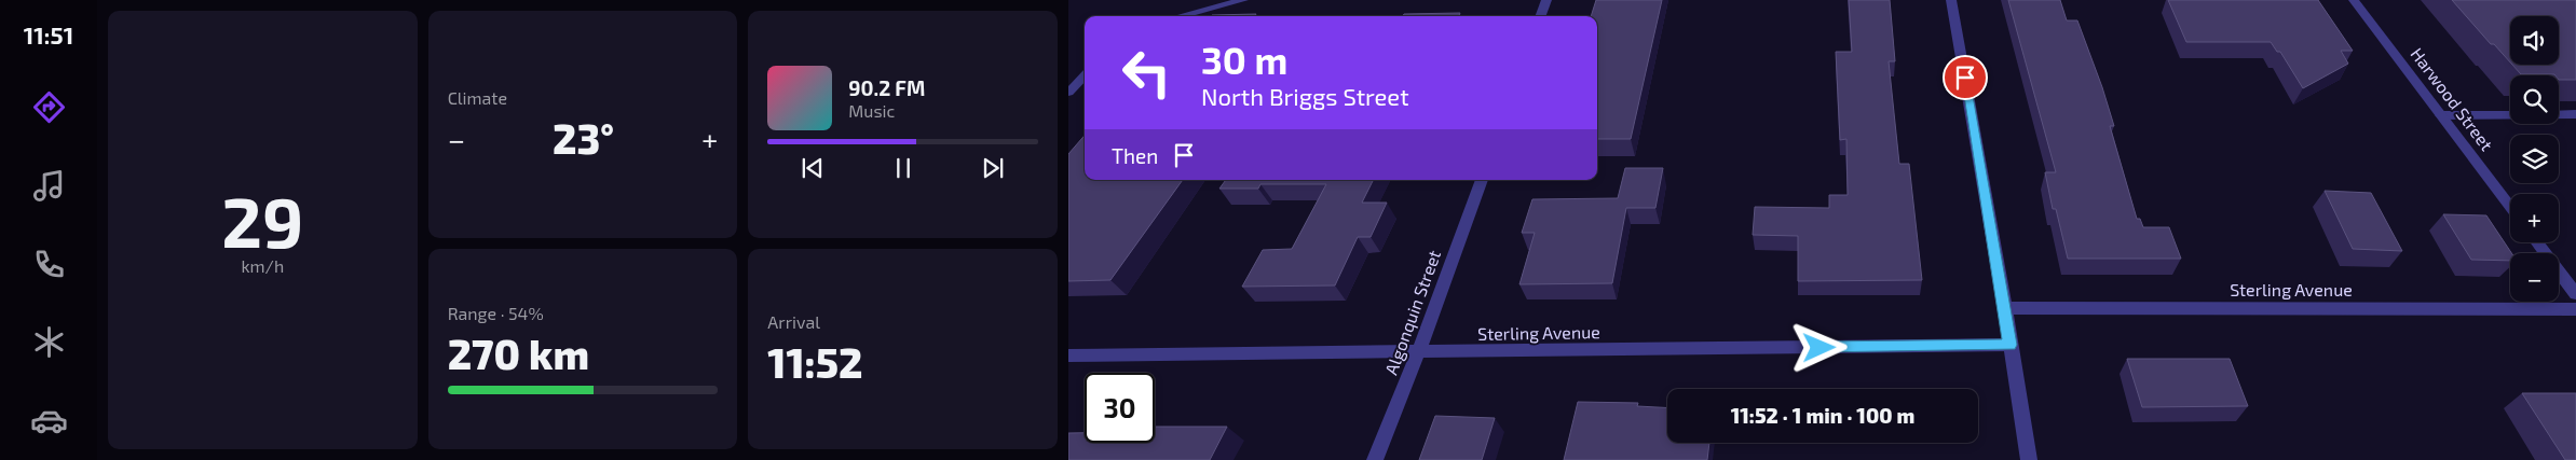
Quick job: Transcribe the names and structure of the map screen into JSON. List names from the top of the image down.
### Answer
{
  "streets": {
    "street": ["Harwood Street", "Sterling Avenue", "Algonquin Street"]
  },
  "crossings": [
    ["Sterling Avenue", "Algonquin Street"]
  ],
  "page": {
    "tabs": "11:51",
    "tile": [
      ["29", "km/h"],
      "Climate",
      ["Range · 54%", "270 km"],
      ["Arrival", "11:52"]
    ],
    "map_buttons": ["+", "−"],
    "turn": ["30 m", "North Briggs Street"],
    "song": ["90.2 FM", "Music"],
    "heat": ["−", "23°", "+"],
    "then": "Then",
    "limit": "30",
    "trip": "11:52 · 1 min · 100 m"
  }
}
